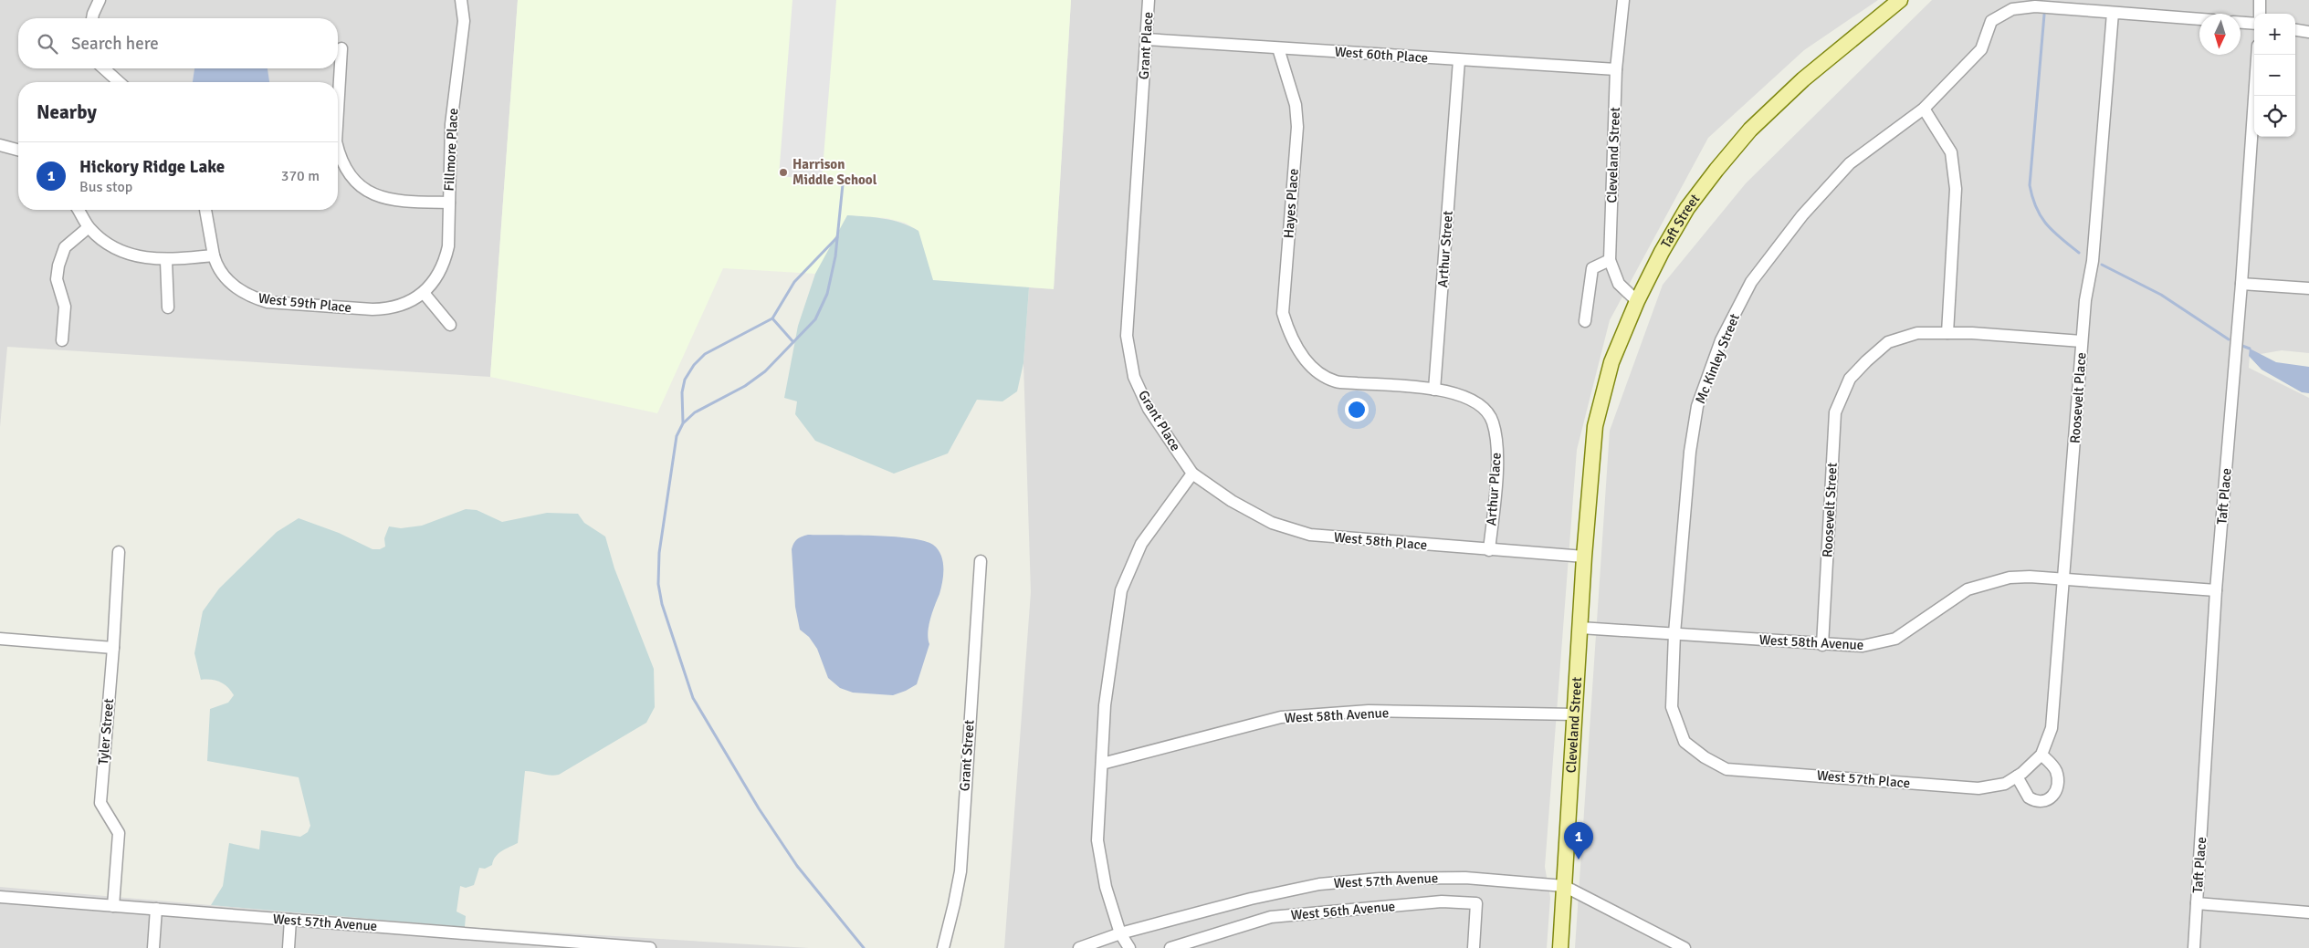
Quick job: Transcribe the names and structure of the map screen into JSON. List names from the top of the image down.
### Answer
{
  "streets": {
    "main road": ["Cleveland Street", "Taft Street"],
    "street": [
      "Grant Place",
      "West 60th Place",
      "Fillmore Place",
      "Hayes Place",
      "Arthur Street",
      "West 59th Place",
      "Mc Kinley Street",
      "Roosevelt Place",
      "Arthur Place",
      "Taft Place",
      "Roosevelt Street",
      "West 58th Place",
      "West 58th Avenue",
      "Tyler Street",
      "Grant Street",
      "West 57th Place",
      "West 57th Avenue",
      "West 56th Avenue"
    ]
  },
  "crossings": [
    ["Grant Place", "West 60th Place"],
    ["Grant Place", "West 58th Place"],
    ["West 60th Place", "Cleveland Street"],
    ["West 60th Place", "Hayes Place"],
    ["West 60th Place", "Arthur Street"],
    ["Fillmore Place", "West 59th Place"],
    ["Cleveland Street", "Taft Street"],
    ["Cleveland Street", "West 58th Place"],
    ["Cleveland Street", "West 58th Avenue"],
    ["Cleveland Street", "West 57th Avenue"],
    ["Hayes Place", "Arthur Street"],
    ["Hayes Place", "Arthur Place"],
    ["Arthur Street", "Arthur Place"],
    ["Mc Kinley Street", "Roosevelt Place"],
    ["Mc Kinley Street", "West 58th Avenue"],
    ["Mc Kinley Street", "West 57th Place"],
    ["Roosevelt Place", "West 58th Avenue"],
    ["Roosevelt Place", "West 57th Place"],
    ["Arthur Place", "West 58th Place"],
    ["Taft Place", "West 58th Avenue"],
    ["Roosevelt Street", "West 58th Avenue"],
    ["Tyler Street", "West 57th Avenue"]
  ],
  "places": ["Harrison Middle School"],
  "north": "bottom",
  "page": {
    "map_buttons": ["+", "−"],
    "search": "Search here",
    "heading": "Nearby",
    "list": [
      {
        "mark": "1",
        "name": "Hickory Ridge Lake",
        "note": "Bus stop",
        "value": "370 m"
      }
    ],
    "pins": "1"
  }
}
